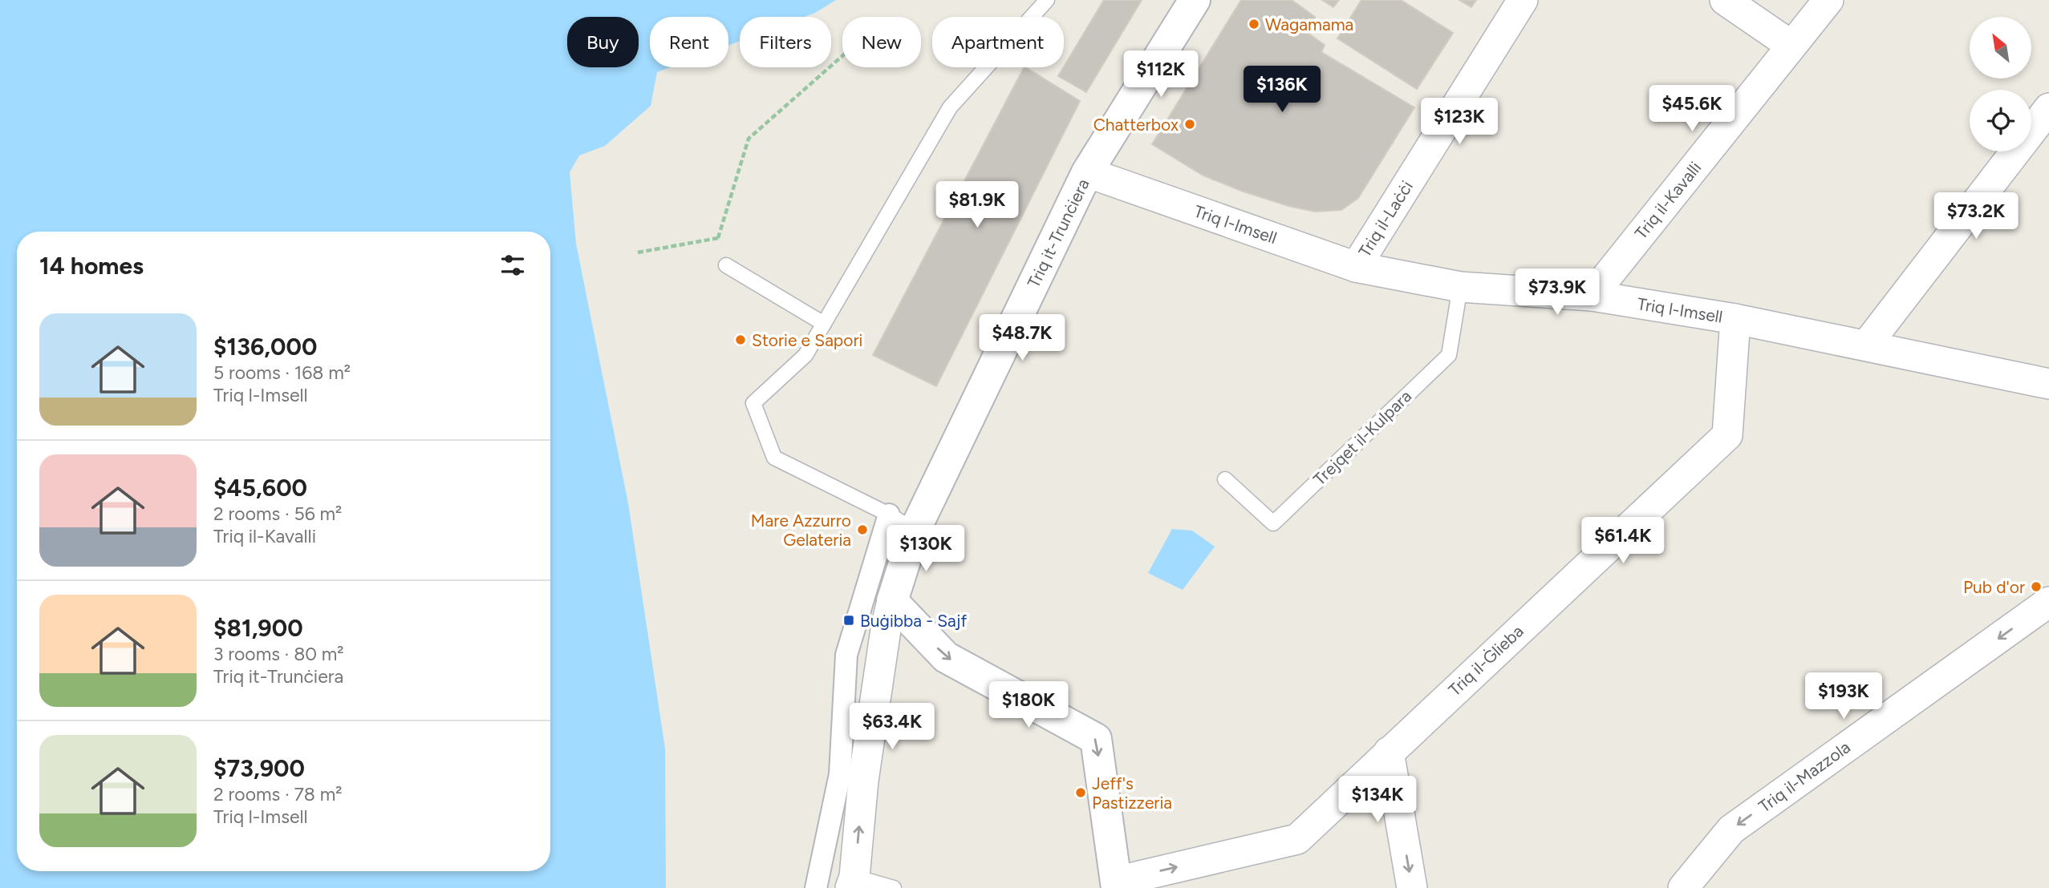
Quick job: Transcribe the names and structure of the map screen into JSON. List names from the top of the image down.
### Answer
{
  "streets": {
    "street": [
      "Triq il-Kavalli",
      "Triq il-Laċċi",
      "Triq l-Imsell",
      "Triq it-Trunċiera",
      "Triq il-Ġlieba",
      "Triq il-Mazzola"
    ],
    "lane": ["Trejqet il-Kulpara"]
  },
  "crossings": [
    ["Triq il-Kavalli", "Triq l-Imsell"],
    ["Triq il-Laċċi", "Triq l-Imsell"],
    ["Triq l-Imsell", "Triq it-Trunċiera"],
    ["Triq l-Imsell", "Trejqet il-Kulpara"],
    ["Triq l-Imsell", "Triq il-Ġlieba"]
  ],
  "one_way": ["Triq il-Mazzola"],
  "places": {
    "other": [
      "Wagamama",
      "Chatterbox",
      "Storie e Sapori",
      "Mare Azzurro Gelateria",
      "Pub d'or",
      "Jeff's Pastizzeria"
    ],
    "transit": ["Buġibba - Sajf"]
  },
  "north": "top left",
  "page": {
    "chip": [
      "Buy",
      "Rent",
      "Filters",
      "New",
      "Apartment"
    ],
    "price": [
      "$112K",
      "$136K",
      "$45.6K",
      "$123K",
      "$81.9K",
      "$73.2K",
      "$73.9K",
      "$48.7K",
      "$61.4K",
      "$130K",
      "$193K",
      "$180K",
      "$63.4K",
      "$134K"
    ],
    "heading": "14 homes",
    "list": [
      {
        "name": "$136,000",
        "note": "5 rooms · 168 m² · Triq l-Imsell"
      },
      {
        "name": "$45,600",
        "note": "2 rooms · 56 m² · Triq il-Kavalli"
      },
      {
        "name": "$81,900",
        "note": "3 rooms · 80 m² · Triq it-Trunċiera"
      },
      {
        "name": "$73,900",
        "note": "2 rooms · 78 m² · Triq l-Imsell"
      }
    ]
  }
}
